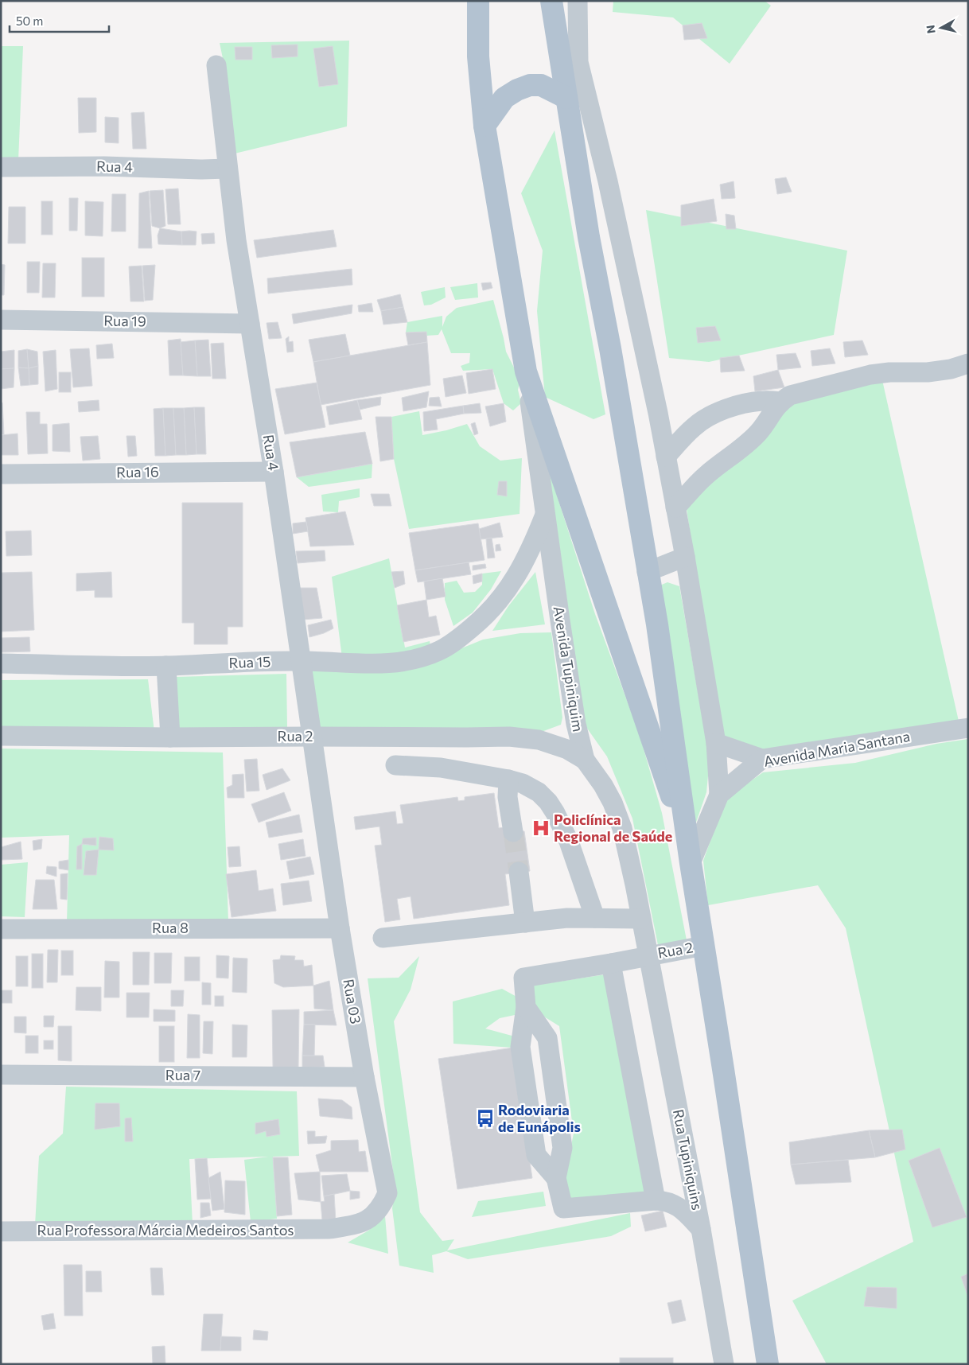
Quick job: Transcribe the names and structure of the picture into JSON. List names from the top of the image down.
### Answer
{
  "streets": {
    "street": [
      "Rua 4",
      "Rua 19",
      "Rua 16",
      "Rua 15",
      "Avenida Tupiniquim",
      "Rua 2",
      "Avenida Maria Santana",
      "Rua 8",
      "Rua 03",
      "Rua 7",
      "Rua Tupiniquins",
      "Rua Professora Márcia Medeiros Santos"
    ]
  },
  "crossings": [
    ["Rua 4", "Rua 19"],
    ["Rua 4", "Rua 16"],
    ["Rua 4", "Rua 15"],
    ["Rua 4", "Rua 2"],
    ["Rua 4", "Rua 03"],
    ["Rua 15", "Avenida Tupiniquim"],
    ["Avenida Tupiniquim", "Rua 2"],
    ["Avenida Tupiniquim", "Rua Tupiniquins"],
    ["Rua 2", "Rua 03"],
    ["Rua 2", "Rua Tupiniquins"],
    ["Rua 8", "Rua 03"],
    ["Rua 03", "Rua 7"],
    ["Rua 03", "Rua Professora Márcia Medeiros Santos"]
  ],
  "places": {
    "hospital": ["Policlínica Regional de Saúde"],
    "bus stop": ["Rodoviaria de Eunápolis"]
  },
  "scale_bar": "50 m",
  "north": "left"
}
